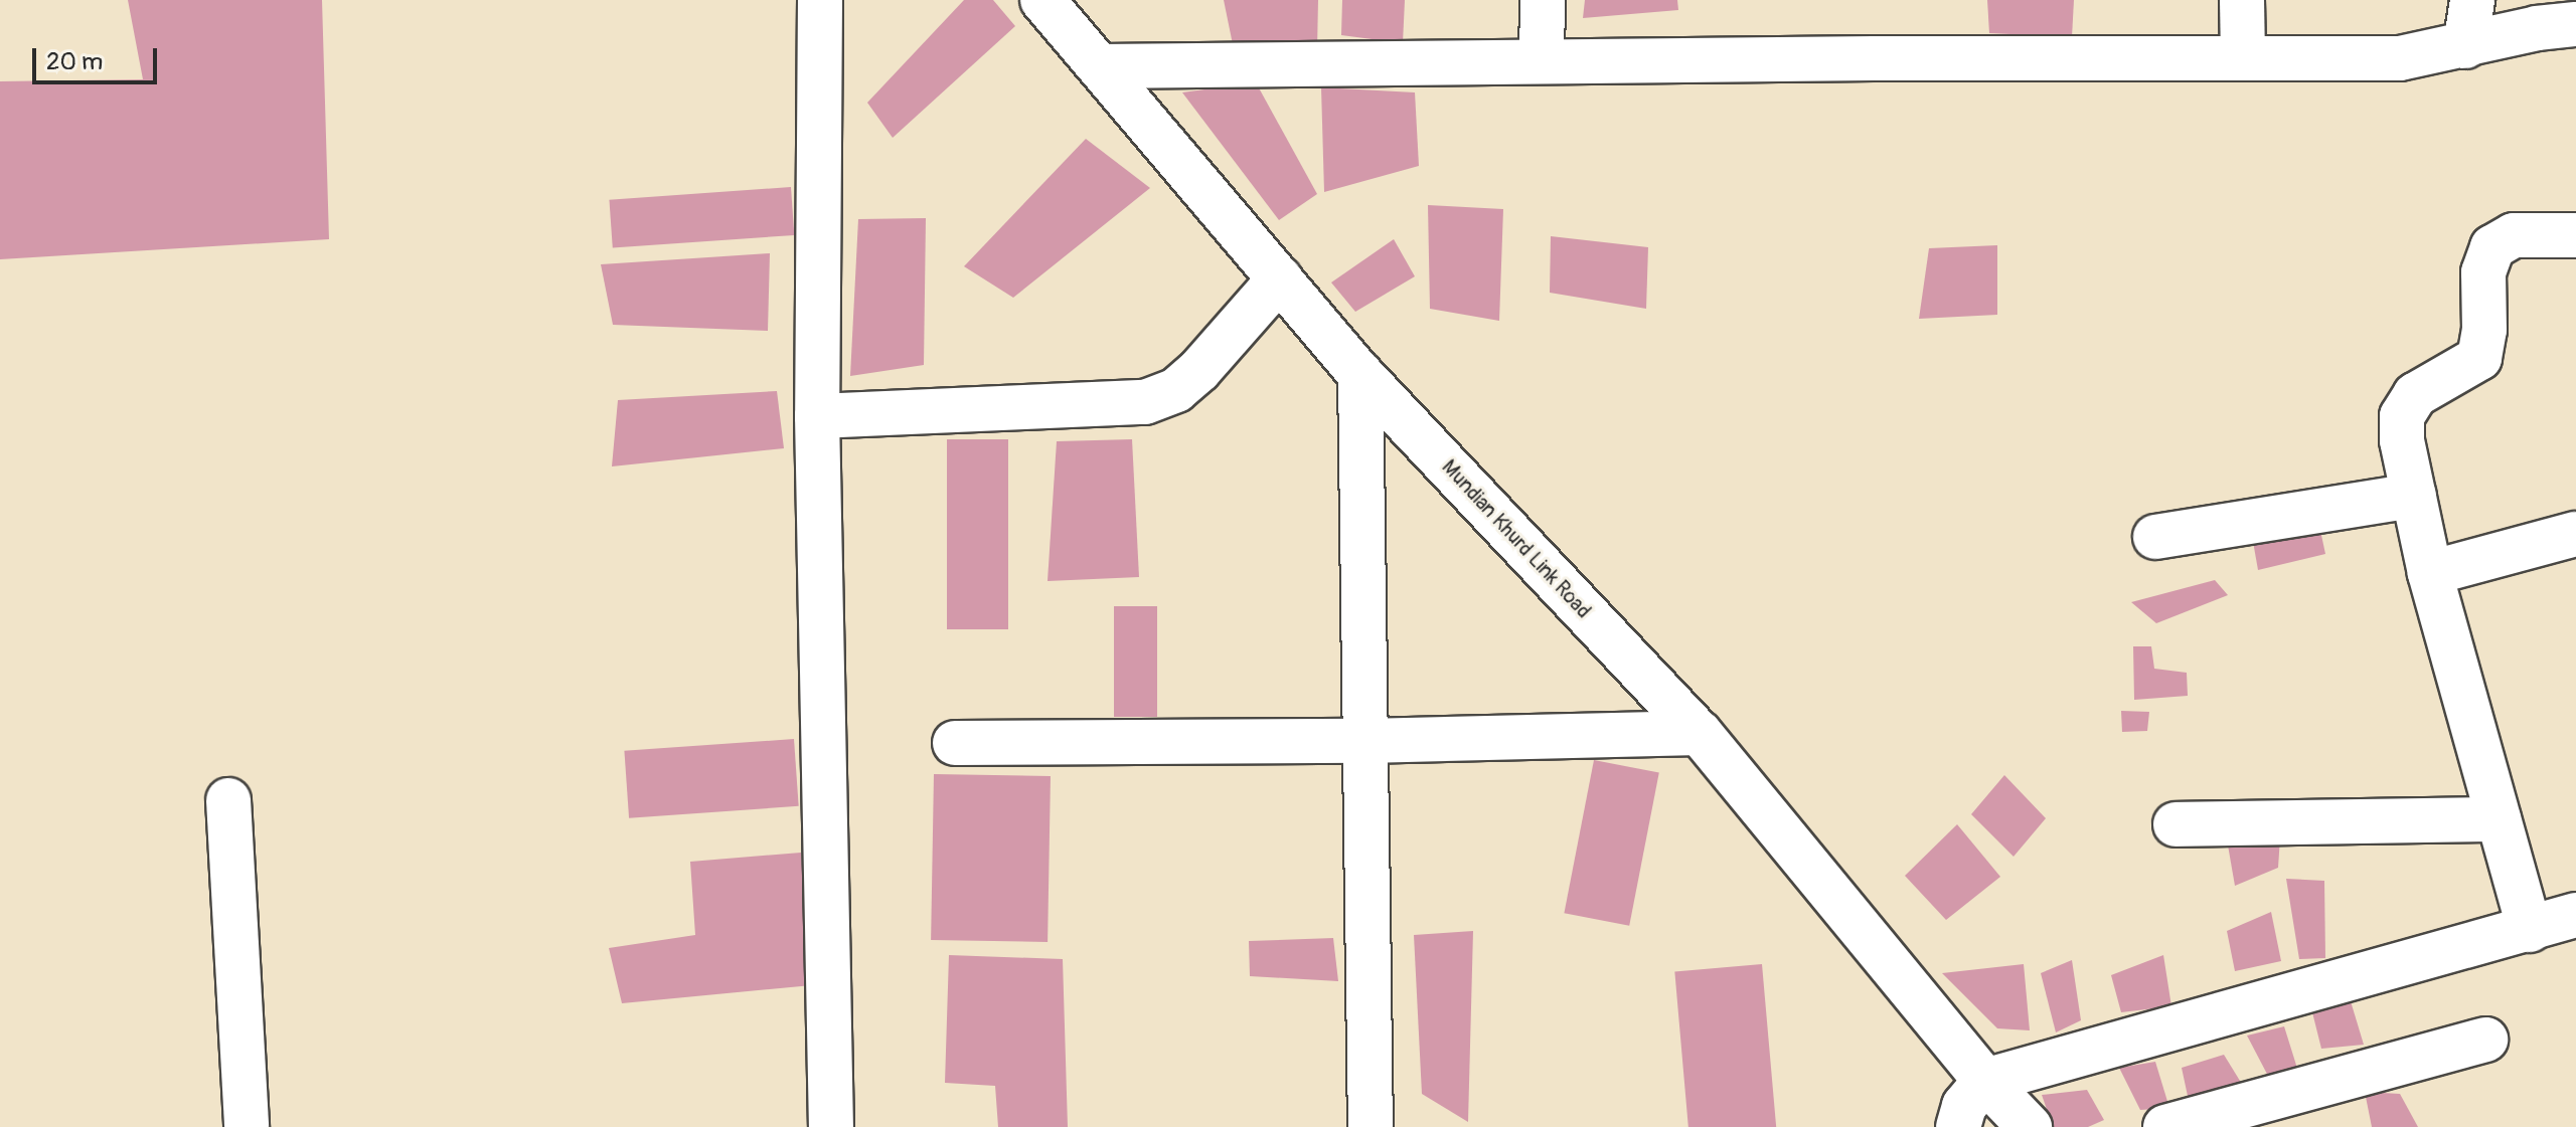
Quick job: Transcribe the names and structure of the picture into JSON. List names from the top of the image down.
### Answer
{
  "streets": {
    "street": ["Mundian Khurd Link Road"]
  },
  "scale_bar": "20 m"
}
